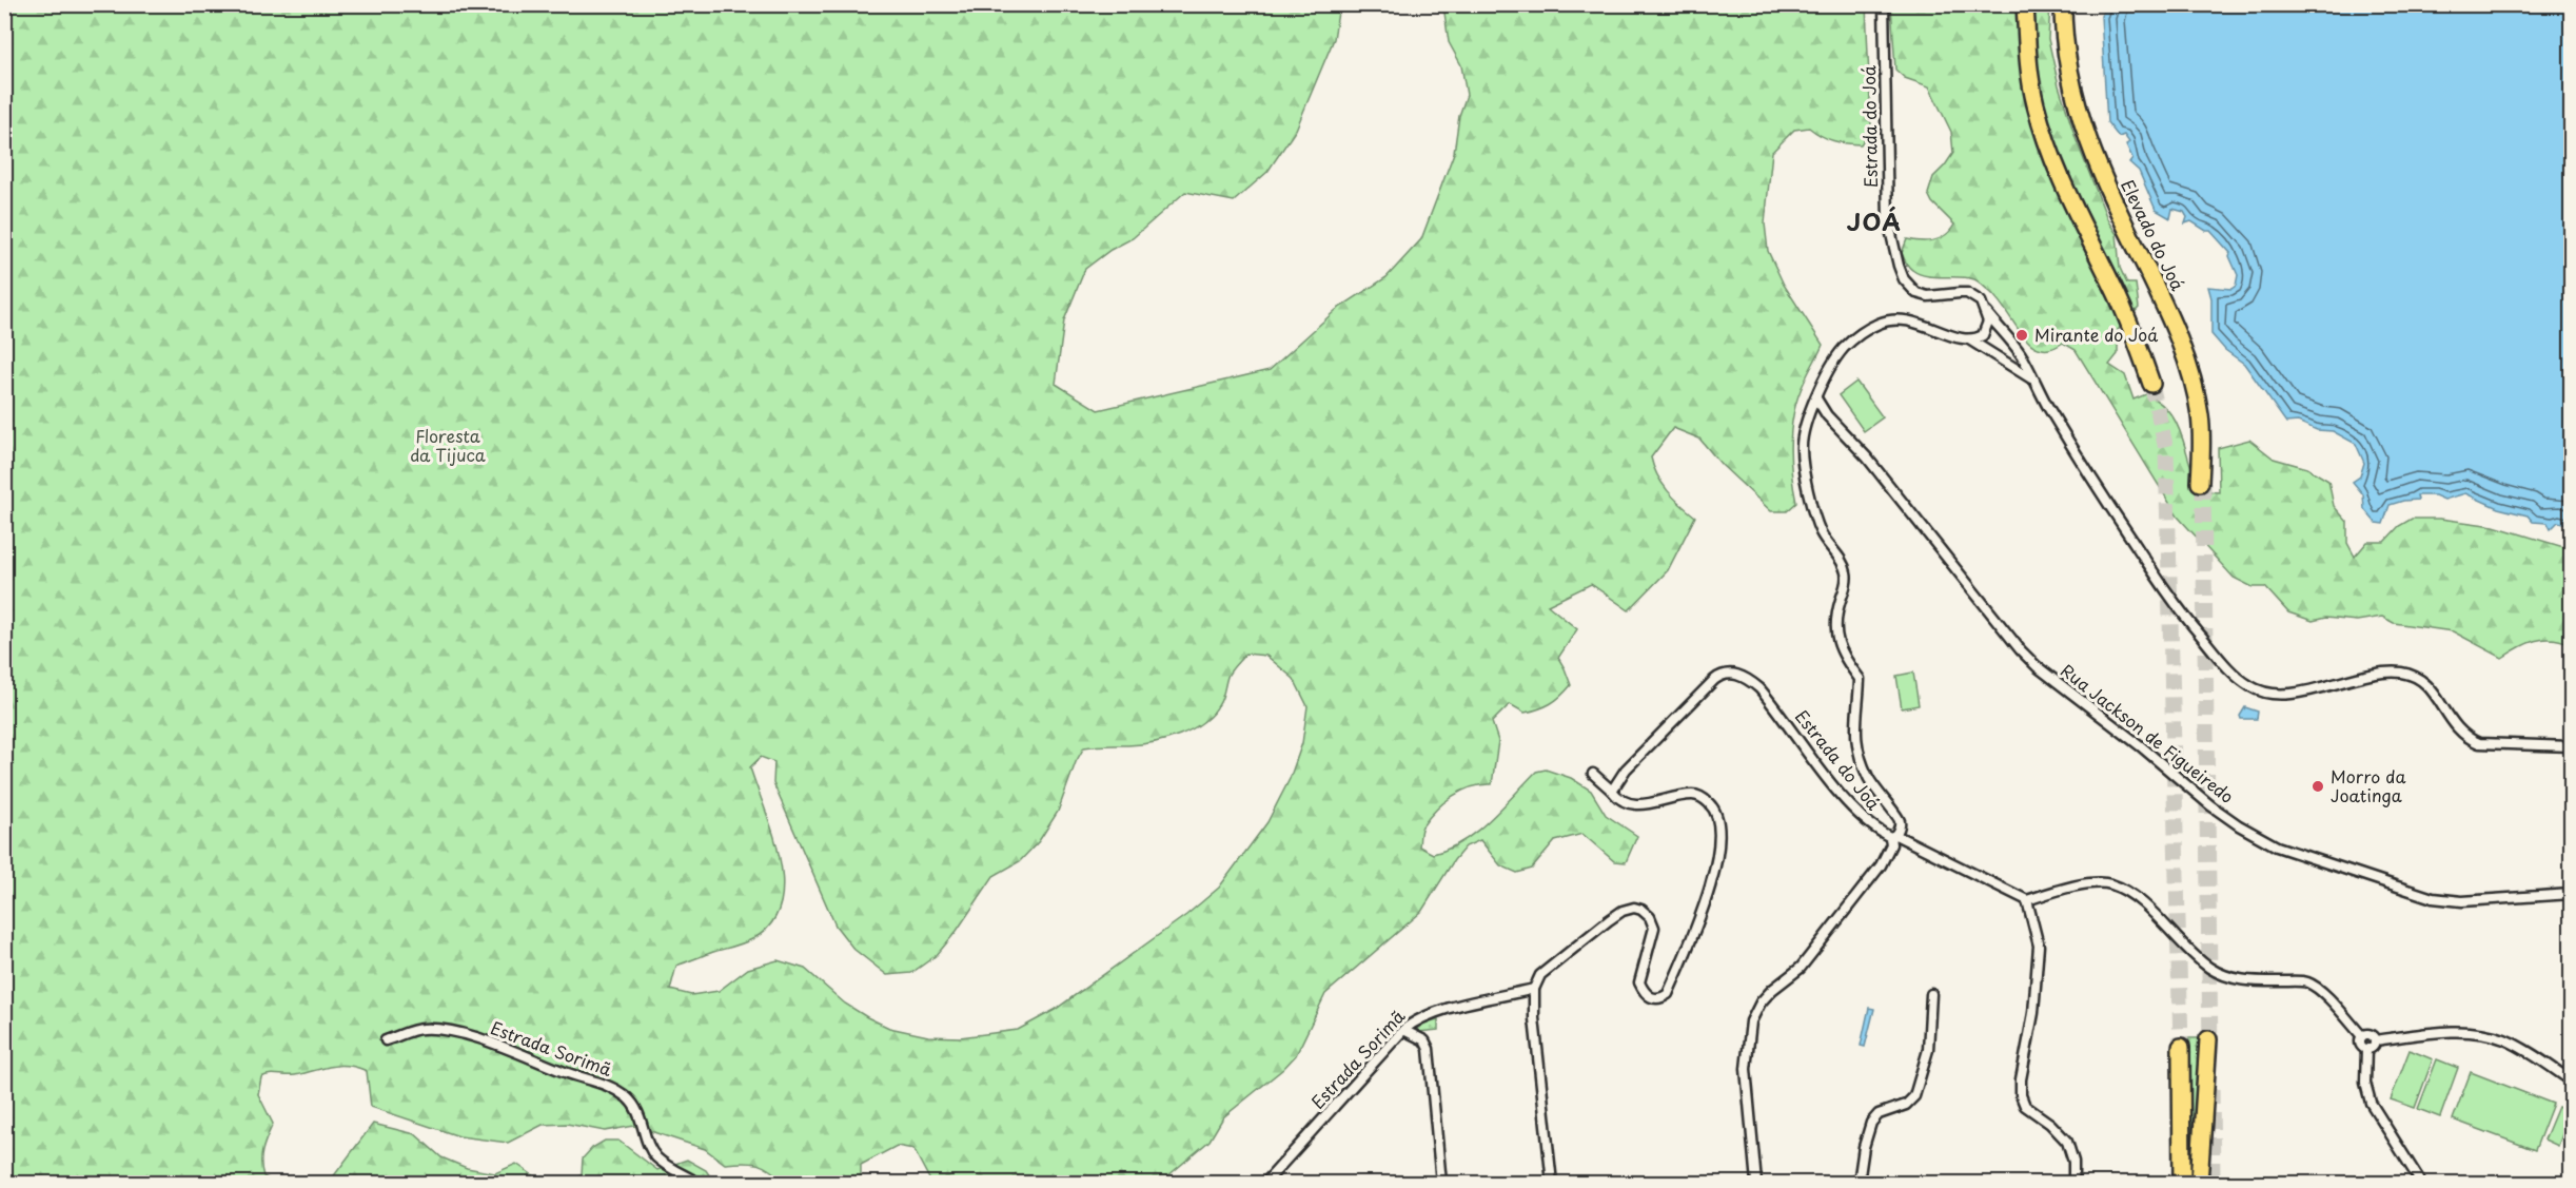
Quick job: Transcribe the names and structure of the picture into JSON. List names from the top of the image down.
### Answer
{
  "streets": {
    "highway": ["Elevado do Joá"],
    "street": ["Estrada do Joá", "Rua Jackson de Figueiredo", "Estrada Sorimã"]
  },
  "crossings": [
    ["Estrada do Joá", "Rua Jackson de Figueiredo"]
  ],
  "districts": ["JOÁ"],
  "parks": ["Floresta da Tijuca"],
  "places": ["Mirante do Joá", "Morro da Joatinga"]
}
